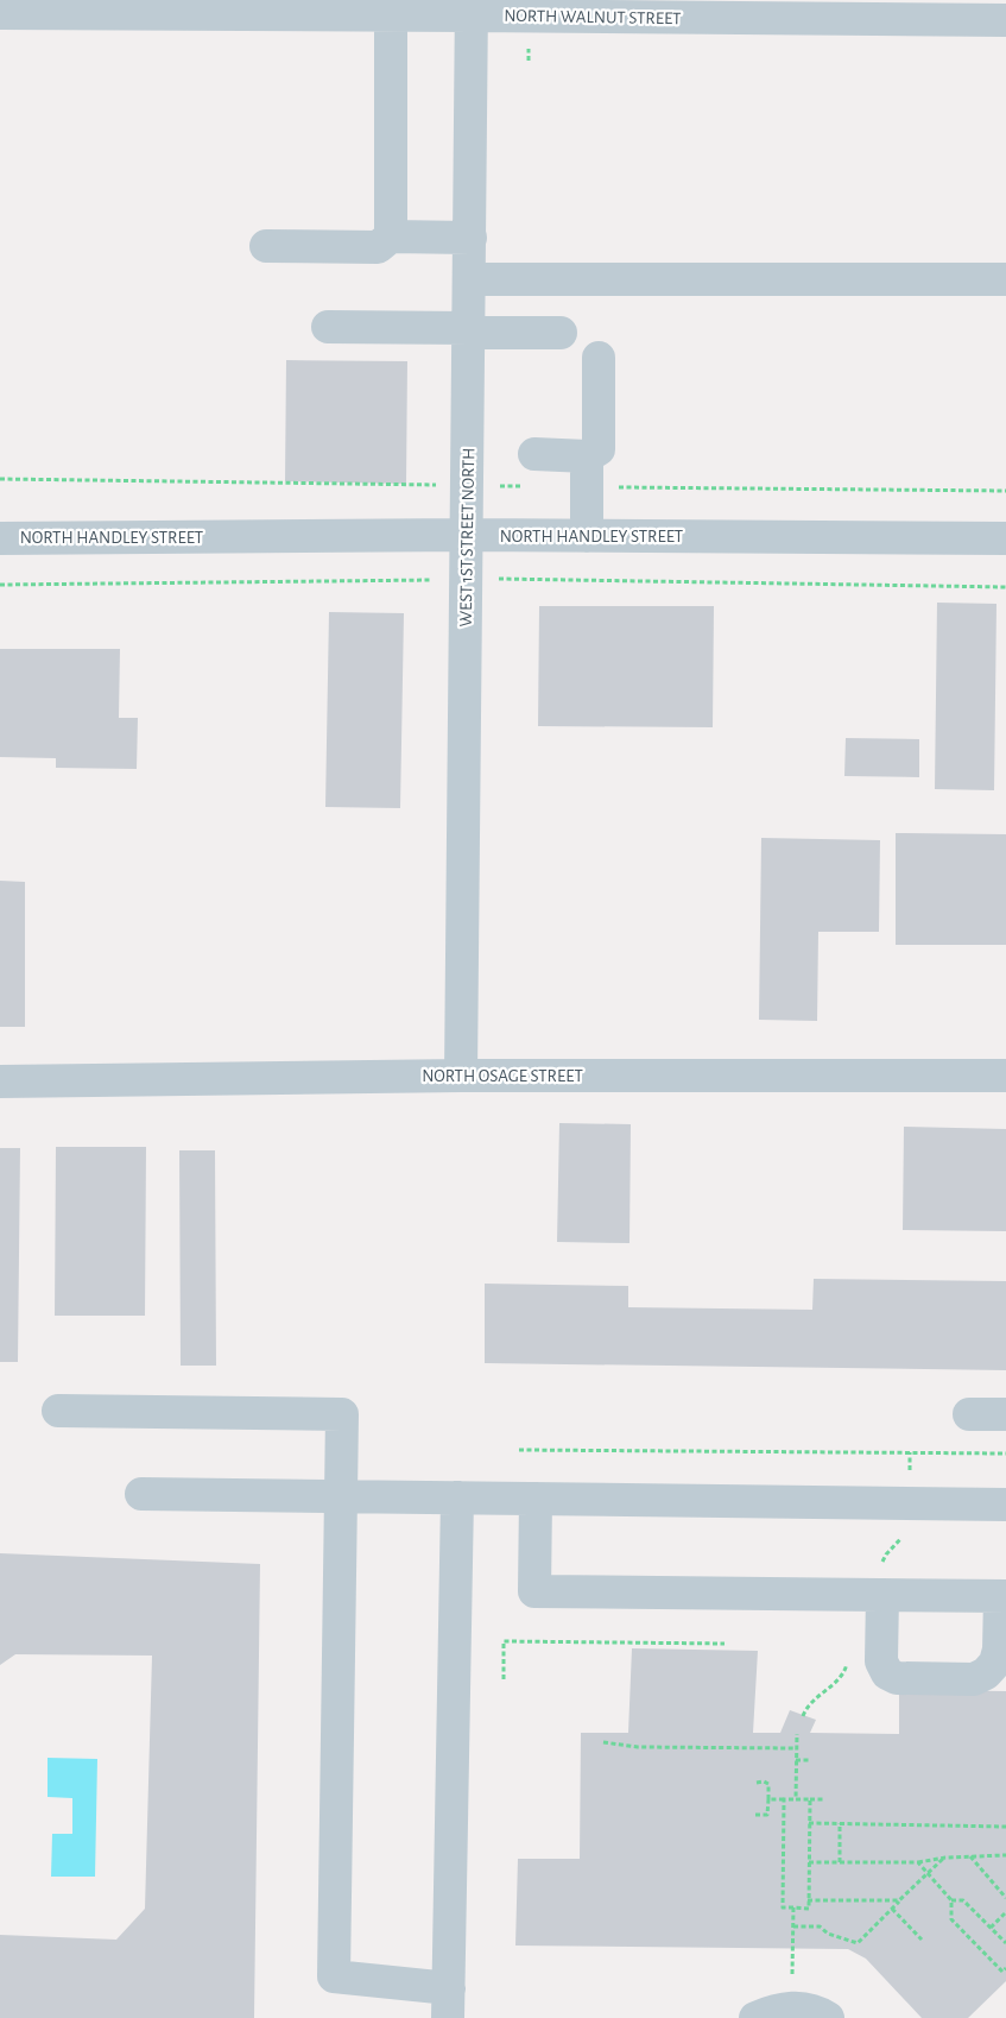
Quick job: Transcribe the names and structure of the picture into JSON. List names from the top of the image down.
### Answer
{
  "streets": {
    "street": [
      "NORTH WALNUT STREET",
      "NORTH HANDLEY STREET",
      "WEST 1ST STREET NORTH",
      "NORTH OSAGE STREET"
    ]
  },
  "crossings": [
    ["NORTH WALNUT STREET", "WEST 1ST STREET NORTH"],
    ["NORTH HANDLEY STREET", "WEST 1ST STREET NORTH"],
    ["WEST 1ST STREET NORTH", "NORTH OSAGE STREET"]
  ]
}
